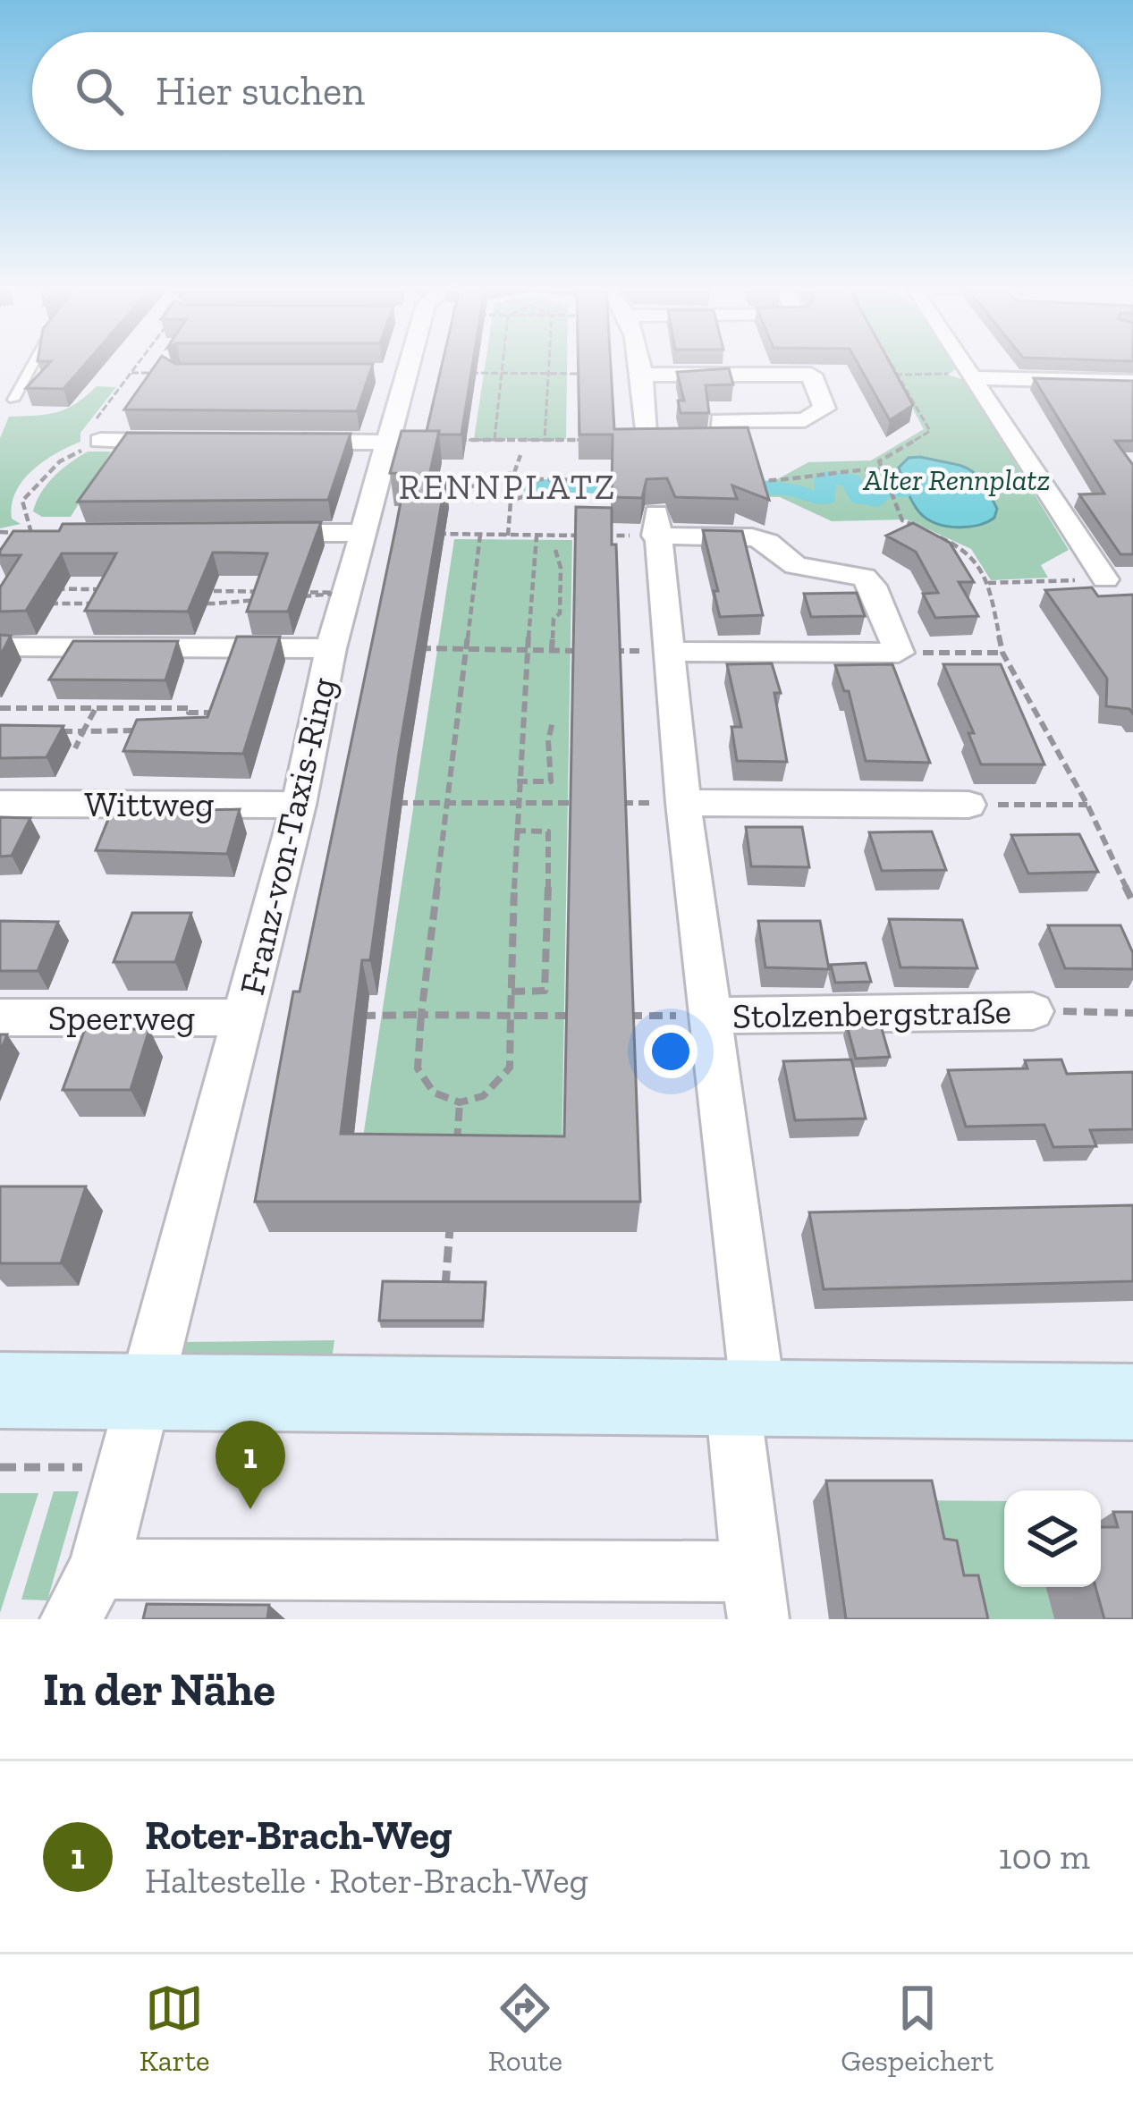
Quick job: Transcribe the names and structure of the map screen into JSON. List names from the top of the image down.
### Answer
{
  "streets": {
    "street": [
      "Wittweg",
      "Franz-von-Taxis-Ring",
      "Stolzenbergstraße",
      "Speerweg"
    ]
  },
  "crossings": [
    ["Wittweg", "Franz-von-Taxis-Ring"],
    ["Franz-von-Taxis-Ring", "Speerweg"]
  ],
  "districts": ["RENNPLATZ"],
  "parks": ["Alter Rennplatz"],
  "page": {
    "search": "Hier suchen",
    "pins": "1",
    "heading": "In der Nähe",
    "list": [
      {
        "mark": "1",
        "name": "Roter-Brach-Weg",
        "note": "Haltestelle · Roter-Brach-Weg",
        "value": "100 m"
      }
    ],
    "nav": ["Karte", "Route", "Gespeichert"]
  }
}
